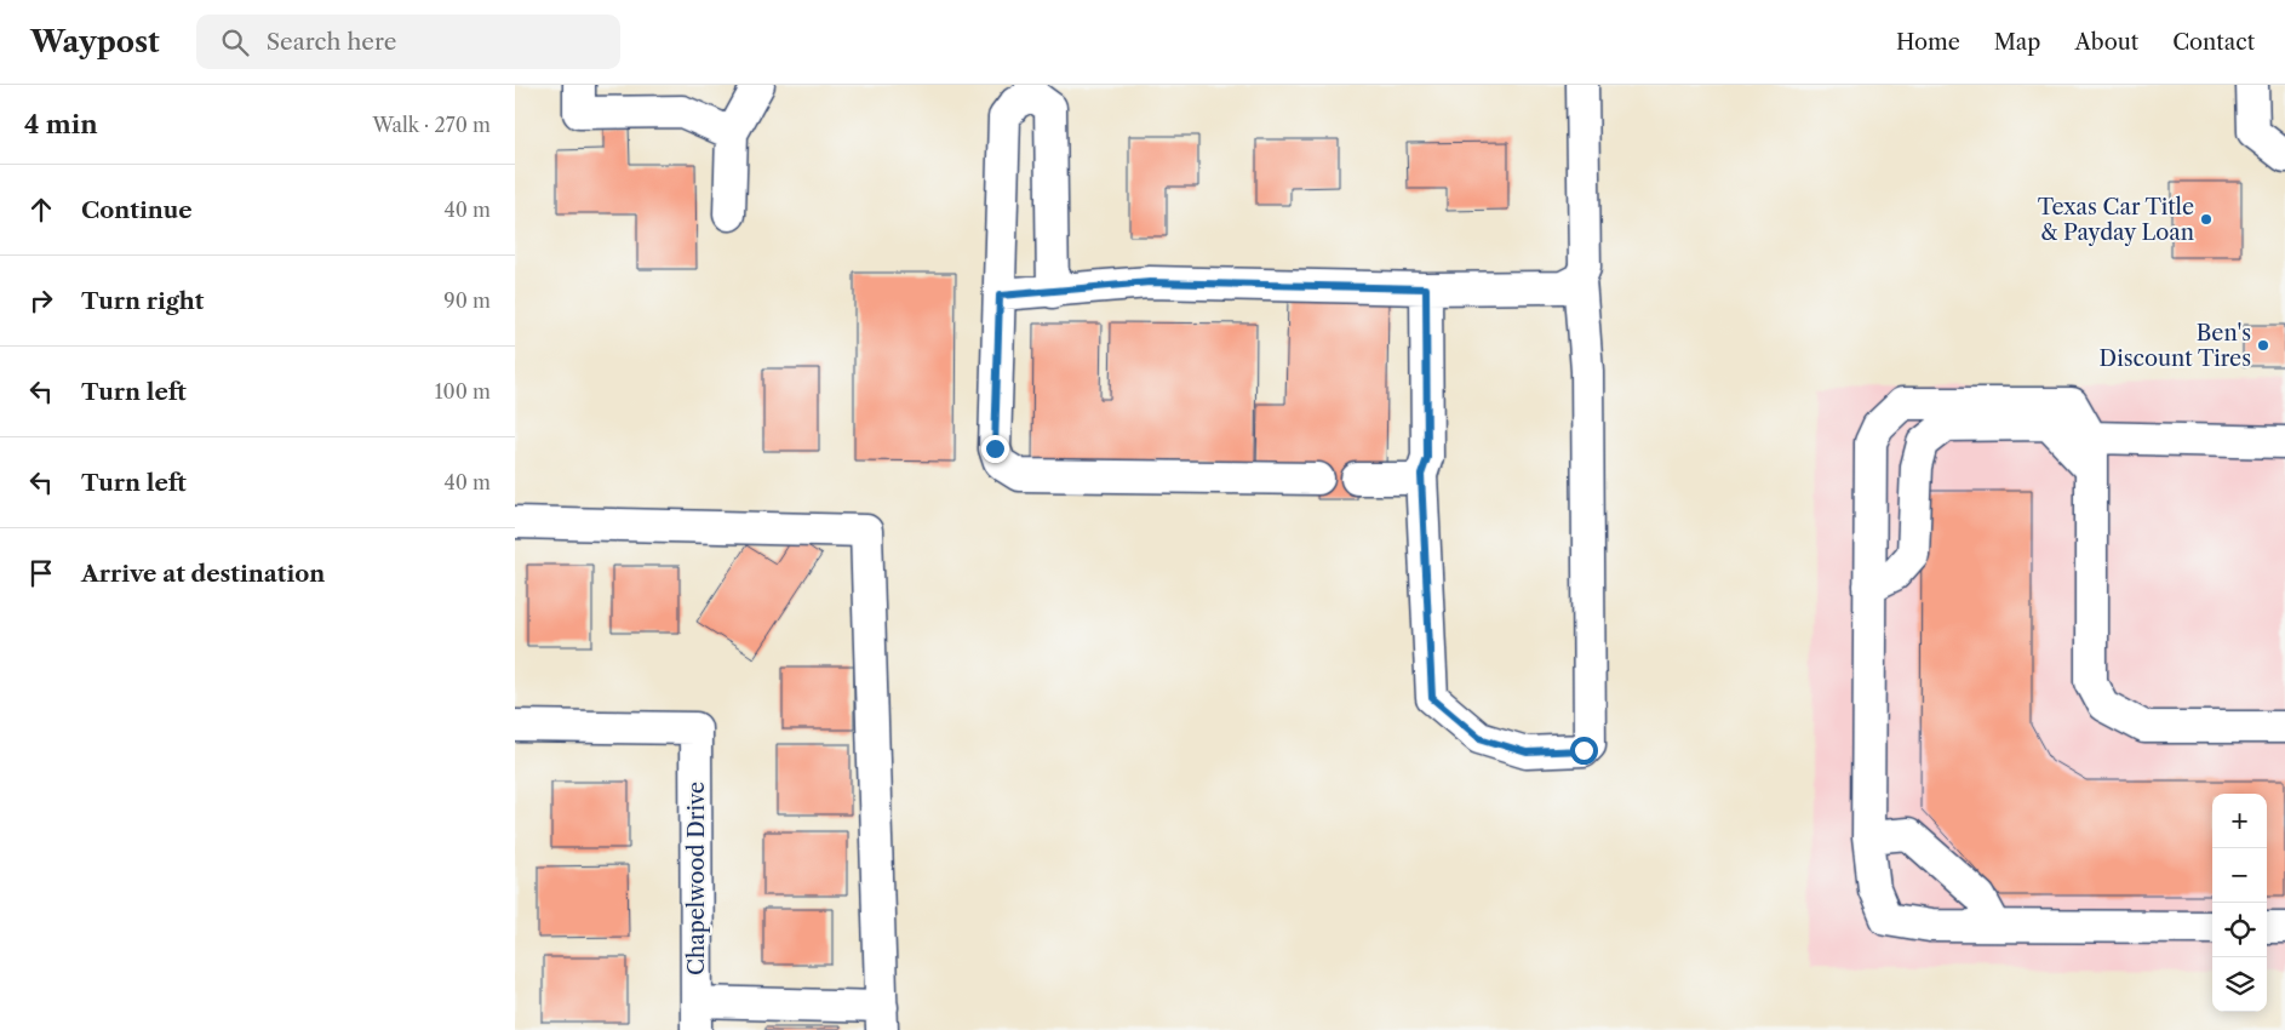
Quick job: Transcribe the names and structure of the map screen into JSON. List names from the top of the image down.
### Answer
{
  "streets": {
    "street": ["Chapelwood Drive"]
  },
  "places": ["Texas Car Title & Payday Loan", "Ben's Discount Tires"],
  "page": {
    "header": "Waypost",
    "search": "Search here",
    "nav": [
      "Home",
      "Map",
      "About",
      "Contact"
    ],
    "heading": ["4 min", "Walk · 270 m"],
    "list": [
      ["Continue", "40 m"],
      ["Turn right", "90 m"],
      ["Turn left", "100 m"],
      ["Turn left", "40 m"],
      "Arrive at destination"
    ],
    "map_buttons": ["+", "−"]
  }
}
